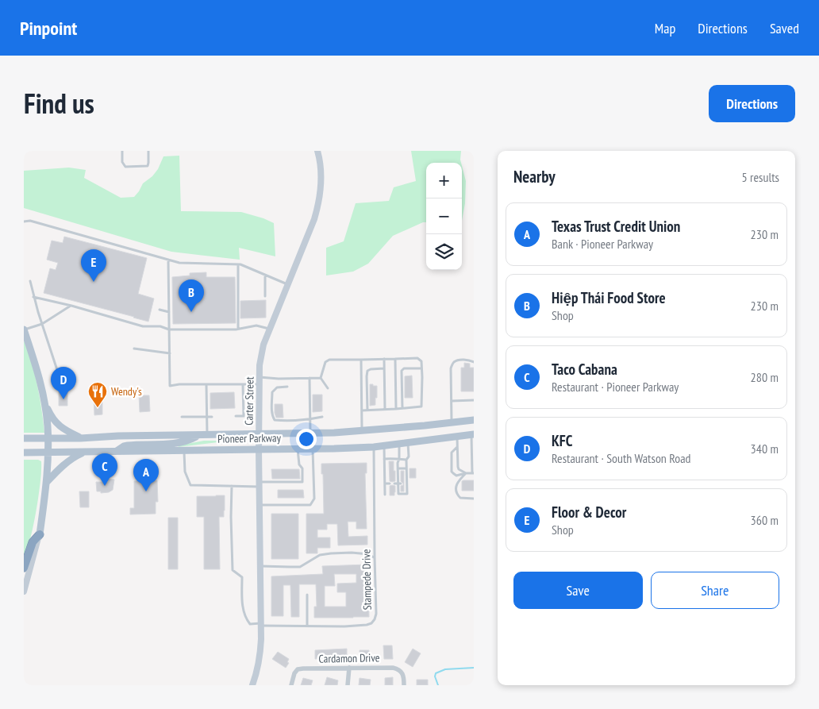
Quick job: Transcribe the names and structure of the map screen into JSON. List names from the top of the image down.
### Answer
{
  "streets": {
    "main road": ["Pioneer Parkway"],
    "street": ["Carter Street", "Cardamon Drive"],
    "lane": ["Stampede Drive"]
  },
  "crossings": [
    ["Carter Street", "Pioneer Parkway"],
    ["Carter Street", "Stampede Drive"],
    ["Pioneer Parkway", "Stampede Drive"]
  ],
  "places": {
    "restaurant": ["Wendy's"]
  },
  "page": {
    "header": "Pinpoint",
    "nav": ["Map", "Directions", "Saved"],
    "title": "Find us",
    "buttons": [
      "Directions",
      ["Save", "Share"]
    ],
    "heading": ["Nearby", "5 results"],
    "map_buttons": ["+", "−"],
    "list": [
      {
        "mark": "A",
        "name": "Texas Trust Credit Union",
        "note": "Bank · Pioneer Parkway",
        "value": "230 m"
      },
      {
        "mark": "B",
        "name": "Hiệp Thái Food Store",
        "note": "Shop",
        "value": "230 m"
      },
      {
        "mark": "C",
        "name": "Taco Cabana",
        "note": "Restaurant · Pioneer Parkway",
        "value": "280 m"
      },
      {
        "mark": "D",
        "name": "KFC",
        "note": "Restaurant · South Watson Road",
        "value": "340 m"
      },
      {
        "mark": "E",
        "name": "Floor & Decor",
        "note": "Shop",
        "value": "360 m"
      }
    ],
    "pins": [
      "E",
      "B",
      "D",
      "C",
      "A"
    ]
  }
}
